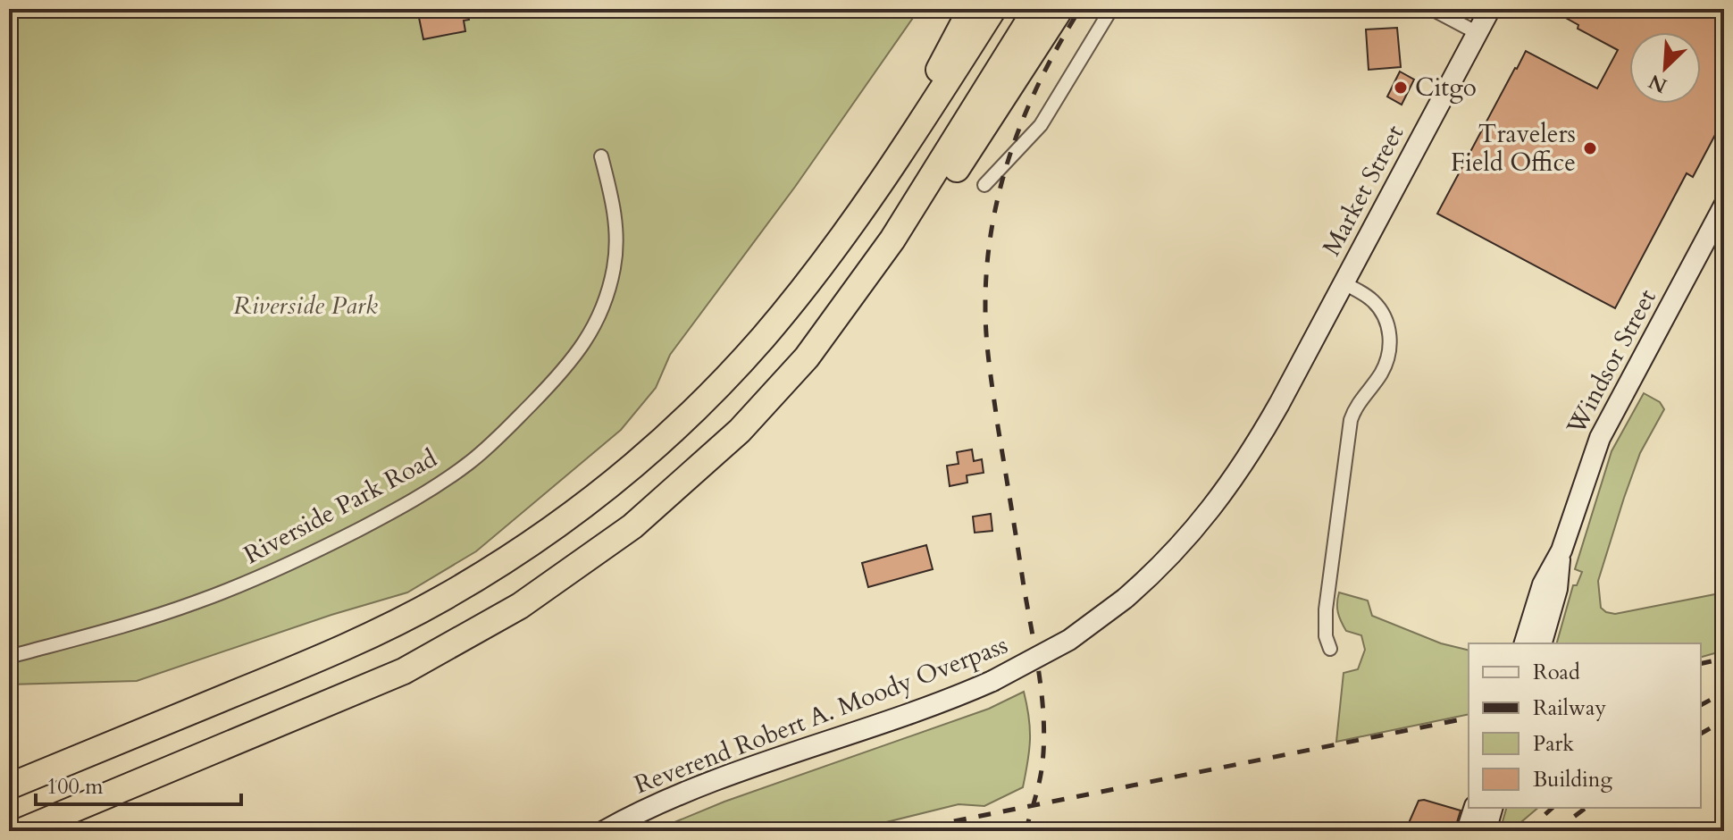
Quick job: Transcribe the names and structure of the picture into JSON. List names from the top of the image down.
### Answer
{
  "streets": {
    "main road": ["Market Street", "Windsor Street", "Reverend Robert A. Moody Overpass"],
    "street": ["Riverside Park Road"]
  },
  "crossings": [
    ["Market Street", "Reverend Robert A. Moody Overpass"]
  ],
  "parks": ["Riverside Park"],
  "places": ["Citgo", "Travelers Field Office"],
  "legend": [
    "Road",
    "Railway",
    "Park",
    "Building"
  ],
  "scale_bar": "100 m",
  "north": "bottom left"
}
